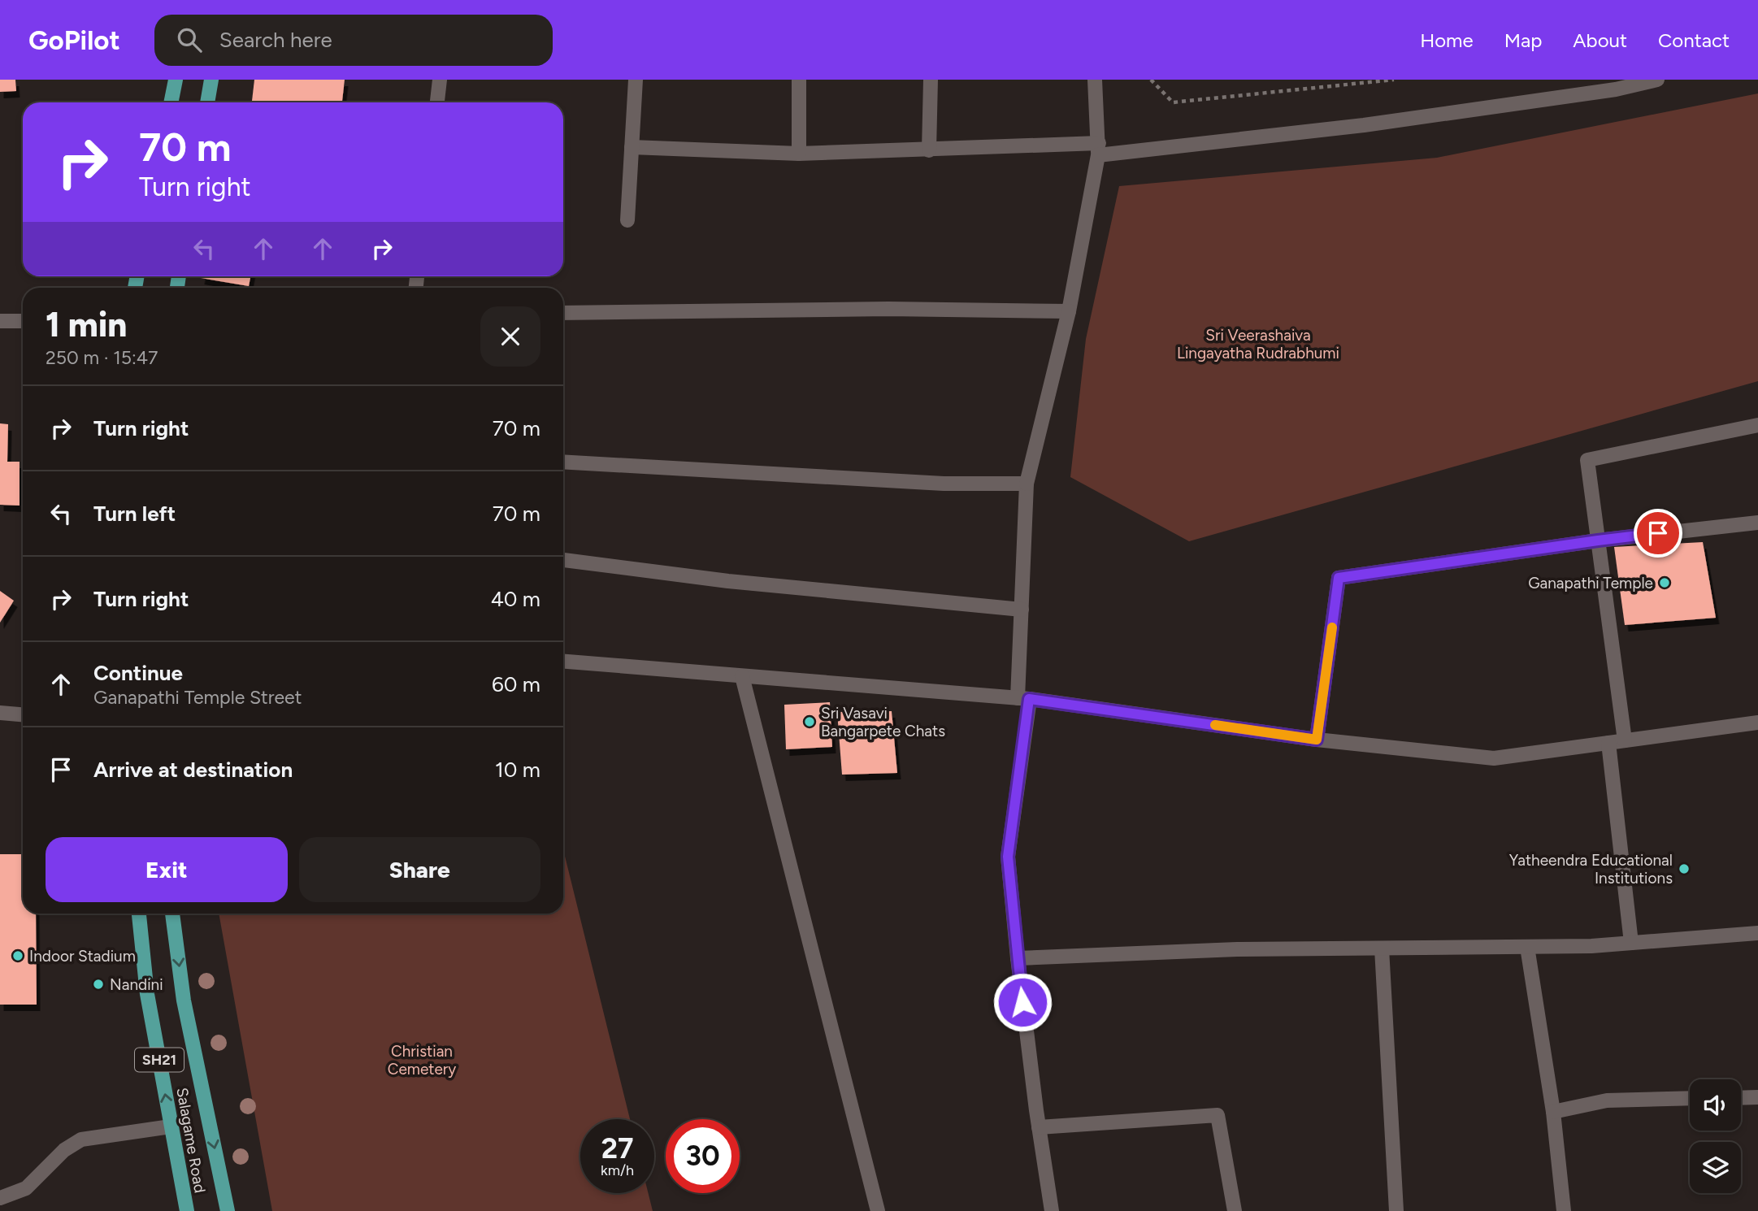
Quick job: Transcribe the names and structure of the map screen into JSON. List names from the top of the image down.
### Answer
{
  "streets": {
    "main road": ["SH21", "Salagame Road"]
  },
  "parks": ["Sri Veerashaiva Lingayatha Rudrabhumi", "Christian Cemetery"],
  "places": [
    "Ganapathi Temple",
    "Sri Vasavi Bangarpete Chats",
    "Yatheendra Educational Institutions",
    "Indoor Stadium",
    "Nandini"
  ],
  "page": {
    "header": "GoPilot",
    "search": "Search here",
    "nav": [
      "Home",
      "Map",
      "About",
      "Contact"
    ],
    "turn": ["70 m", "Turn right"],
    "heading": ["1 min", "250 m · 15:47"],
    "list": [
      {
        "name": "Turn right",
        "value": "70 m"
      },
      {
        "name": "Turn left",
        "value": "70 m"
      },
      {
        "name": "Turn right",
        "value": "40 m"
      },
      {
        "name": "Continue",
        "note": "Ganapathi Temple Street",
        "value": "60 m"
      },
      {
        "name": "Arrive at destination",
        "value": "10 m"
      }
    ],
    "buttons": ["Exit", "Share"],
    "speed": "27 km/h",
    "limit": "30"
  }
}
